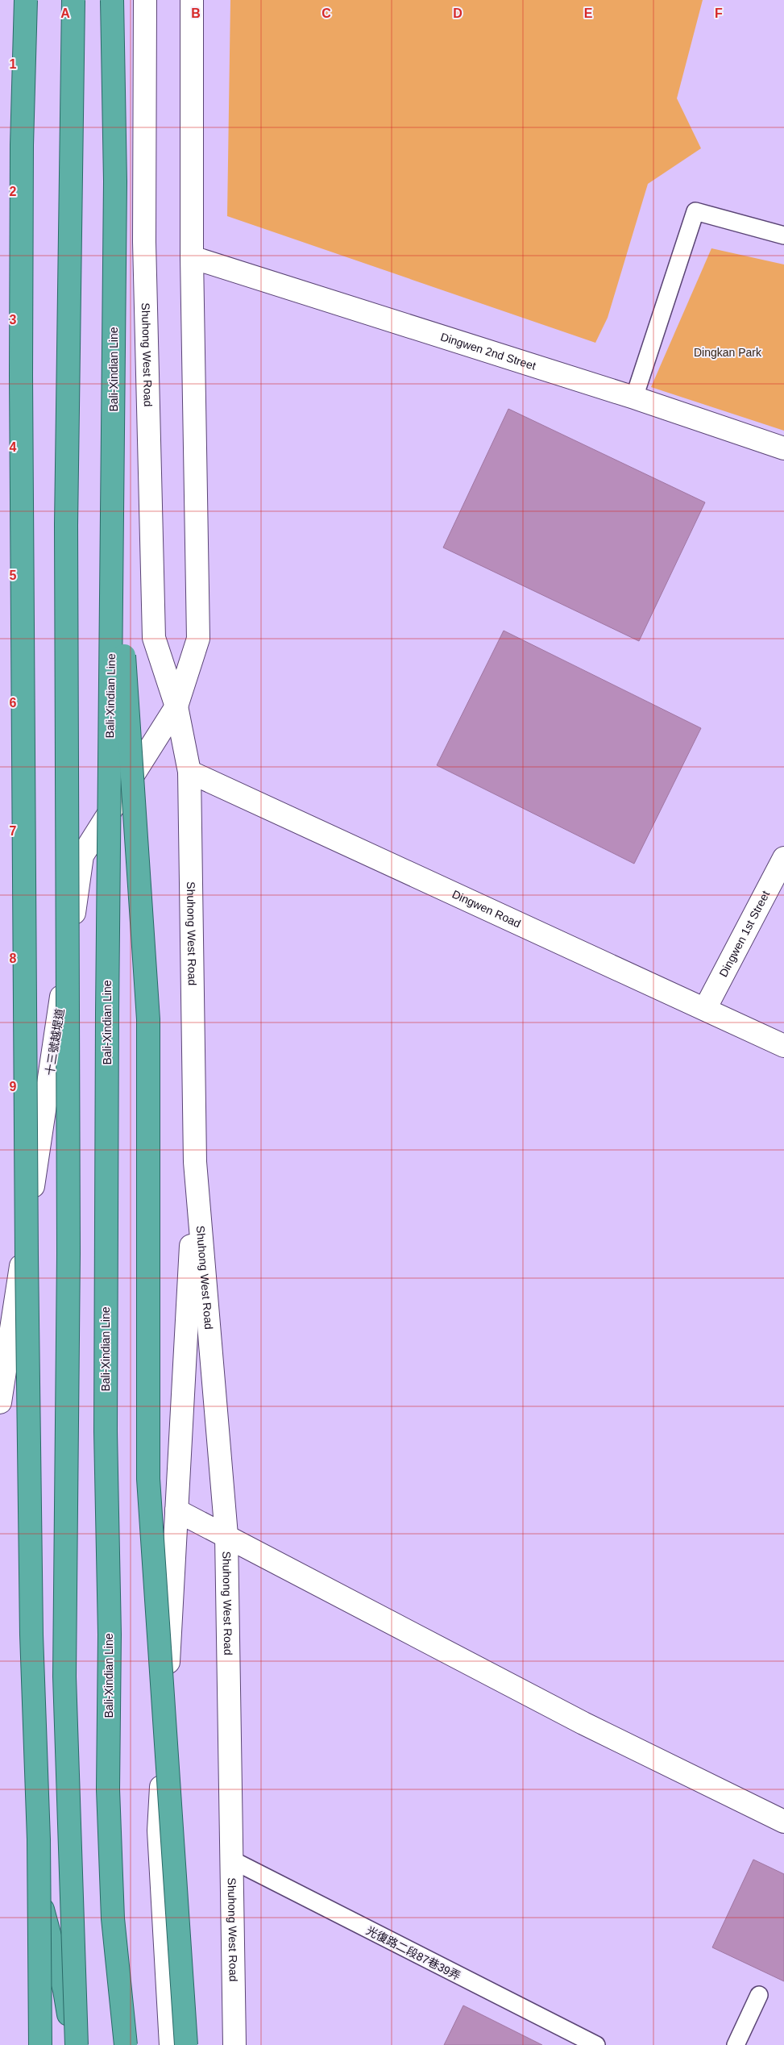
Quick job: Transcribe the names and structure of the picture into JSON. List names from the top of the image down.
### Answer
{
  "streets": {
    "highway": ["Bali-Xindian Line"],
    "street": [
      "Dingwen 2nd Street",
      "Shuhong West Road",
      "Dingwen Road",
      "Dingwen 1st Street",
      "十三號越堤道"
    ],
    "lane": ["光復路二段87巷39弄"]
  },
  "crossings": [
    ["Dingwen 2nd Street", "Shuhong West Road"],
    ["Shuhong West Road", "Dingwen Road"],
    ["Shuhong West Road", "十三號越堤道"],
    ["Shuhong West Road", "光復路二段87巷39弄"],
    ["Dingwen Road", "Dingwen 1st Street"]
  ],
  "parks": ["Dingkan Park"],
  "grid": {
    "columns": [
      "A",
      "B",
      "C",
      "D",
      "E",
      "F"
    ],
    "rows": [
      "1",
      "2",
      "3",
      "4",
      "5",
      "6",
      "7",
      "8",
      "9"
    ]
  }
}
